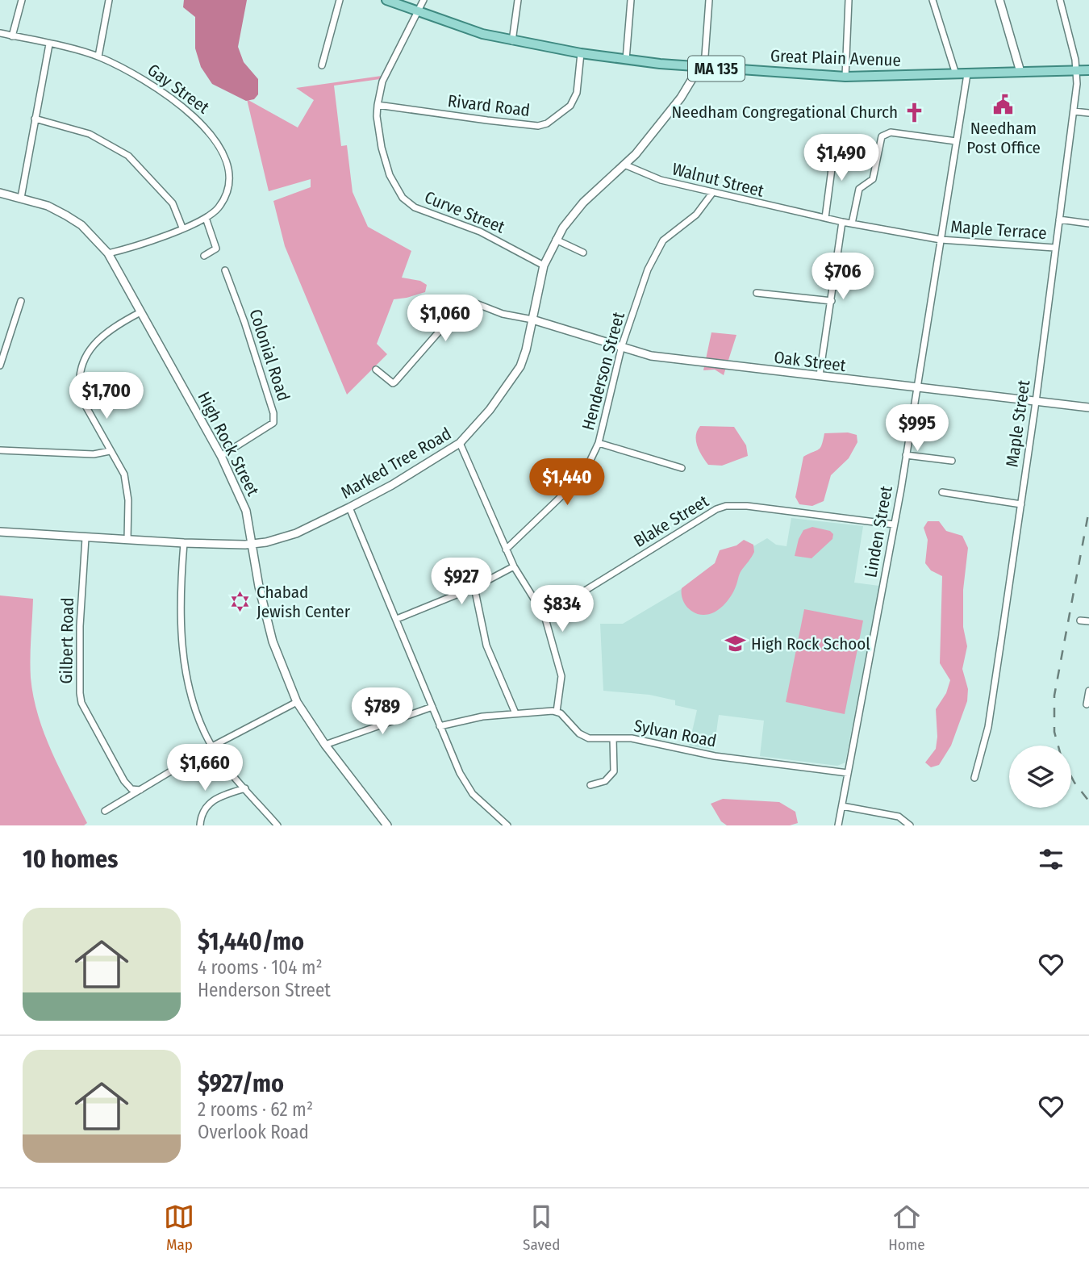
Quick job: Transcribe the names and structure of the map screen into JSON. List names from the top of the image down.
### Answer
{
  "streets": {
    "main road": ["Great Plain Avenue", "MA 135"],
    "street": [
      "Gay Street",
      "Rivard Road",
      "Walnut Street",
      "Curve Street",
      "Maple Terrace",
      "Colonial Road",
      "Oak Street",
      "Henderson Street",
      "Maple Street",
      "High Rock Street",
      "Marked Tree Road",
      "Blake Street",
      "Linden Street",
      "Gilbert Road",
      "Sylvan Road"
    ]
  },
  "crossings": [
    ["Great Plain Avenue", "Rivard Road"],
    ["Great Plain Avenue", "Curve Street"],
    ["Great Plain Avenue", "Maple Street"],
    ["Great Plain Avenue", "Marked Tree Road"],
    ["Great Plain Avenue", "Linden Street"],
    ["Gay Street", "High Rock Street"],
    ["Rivard Road", "Curve Street"],
    ["Walnut Street", "Maple Terrace"],
    ["Walnut Street", "Henderson Street"],
    ["Walnut Street", "Marked Tree Road"],
    ["Walnut Street", "Linden Street"],
    ["Curve Street", "Marked Tree Road"],
    ["Maple Terrace", "Maple Street"],
    ["Maple Terrace", "Linden Street"],
    ["Colonial Road", "High Rock Street"],
    ["Oak Street", "Henderson Street"],
    ["Oak Street", "Maple Street"],
    ["Oak Street", "Marked Tree Road"],
    ["Oak Street", "Linden Street"],
    ["High Rock Street", "Marked Tree Road"],
    ["Marked Tree Road", "Gilbert Road"],
    ["Blake Street", "Linden Street"],
    ["Linden Street", "Sylvan Road"]
  ],
  "places": {
    "public building": ["Needham Post Office"],
    "church": ["Needham Congregational Church"],
    "synagogue": ["Chabad Jewish Center"],
    "school or university": ["High Rock School"]
  },
  "page": {
    "price": [
      "$1,490",
      "$706",
      "$1,060",
      "$1,700",
      "$995",
      "$1,440",
      "$927",
      "$834",
      "$789",
      "$1,660"
    ],
    "heading": "10 homes",
    "list": [
      {
        "name": "$1,440/mo",
        "note": "4 rooms · 104 m² · Henderson Street"
      },
      {
        "name": "$927/mo",
        "note": "2 rooms · 62 m² · Overlook Road"
      }
    ],
    "tabs": ["Map", "Saved", "Home"]
  }
}
